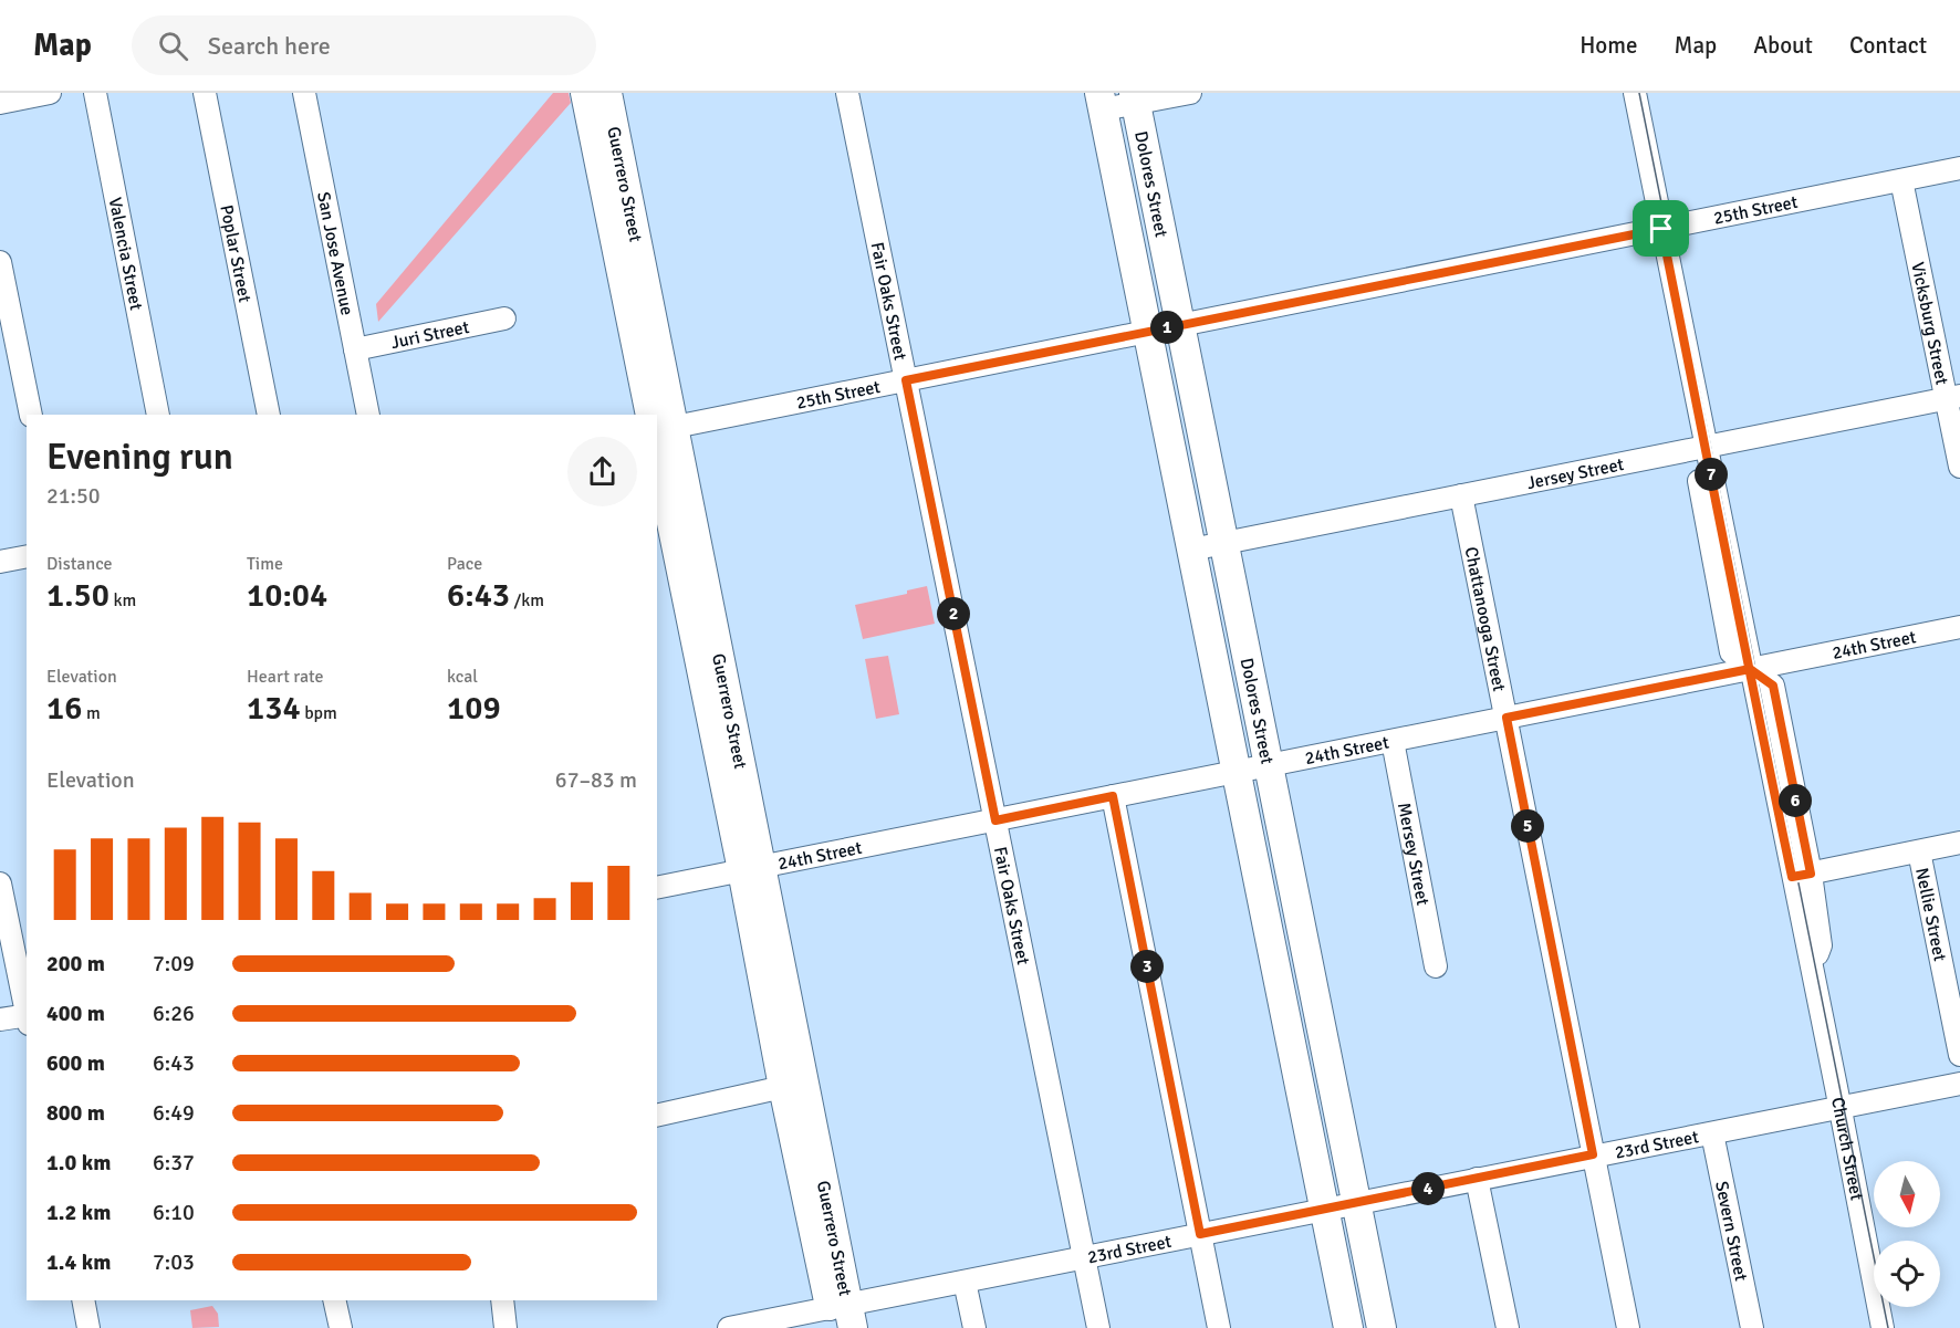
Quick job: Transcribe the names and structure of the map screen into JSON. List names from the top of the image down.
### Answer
{
  "streets": {
    "main road": ["Guerrero Street", "Dolores Street"],
    "street": [
      "25th Street",
      "Valencia Street",
      "Poplar Street",
      "San Jose Avenue",
      "Fair Oaks Street",
      "Vicksburg Street",
      "Juri Street",
      "Jersey Street",
      "Chattanooga Street",
      "24th Street",
      "Mersey Street",
      "Nellie Street",
      "23rd Street",
      "Church Street",
      "Severn Street"
    ]
  },
  "crossings": [
    ["Guerrero Street", "25th Street"],
    ["Guerrero Street", "24th Street"],
    ["Guerrero Street", "23rd Street"],
    ["Dolores Street", "25th Street"],
    ["Dolores Street", "Jersey Street"],
    ["Dolores Street", "24th Street"],
    ["Dolores Street", "23rd Street"],
    ["25th Street", "Fair Oaks Street"],
    ["25th Street", "Vicksburg Street"],
    ["San Jose Avenue", "Juri Street"],
    ["Fair Oaks Street", "24th Street"],
    ["Fair Oaks Street", "23rd Street"],
    ["Vicksburg Street", "Jersey Street"],
    ["Jersey Street", "Chattanooga Street"],
    ["Chattanooga Street", "24th Street"],
    ["Chattanooga Street", "23rd Street"],
    ["24th Street", "Mersey Street"],
    ["24th Street", "Church Street"],
    ["23rd Street", "Church Street"],
    ["23rd Street", "Severn Street"]
  ],
  "north": "bottom",
  "page": {
    "header": "Map",
    "search": "Search here",
    "nav": [
      "Home",
      "Map",
      "About",
      "Contact"
    ],
    "pins": [
      "1",
      "7",
      "2",
      "6",
      "5",
      "3",
      "4"
    ],
    "heading": ["Evening run", "21:50"],
    "stats": [
      ["Distance", "1.50 km"],
      ["Time", "10:04"],
      ["Pace", "6:43 /km"],
      ["Elevation", "16 m"],
      ["Heart rate", "134 bpm"],
      ["kcal", "109"]
    ],
    "chart": ["Elevation", "67–83 m"],
    "list": [
      {
        "name": "200 m",
        "note": "7:09"
      },
      {
        "name": "400 m",
        "note": "6:26"
      },
      {
        "name": "600 m",
        "note": "6:43"
      },
      {
        "name": "800 m",
        "note": "6:49"
      },
      {
        "name": "1.0 km",
        "note": "6:37"
      },
      {
        "name": "1.2 km",
        "note": "6:10"
      },
      {
        "name": "1.4 km",
        "note": "7:03"
      }
    ]
  }
}
